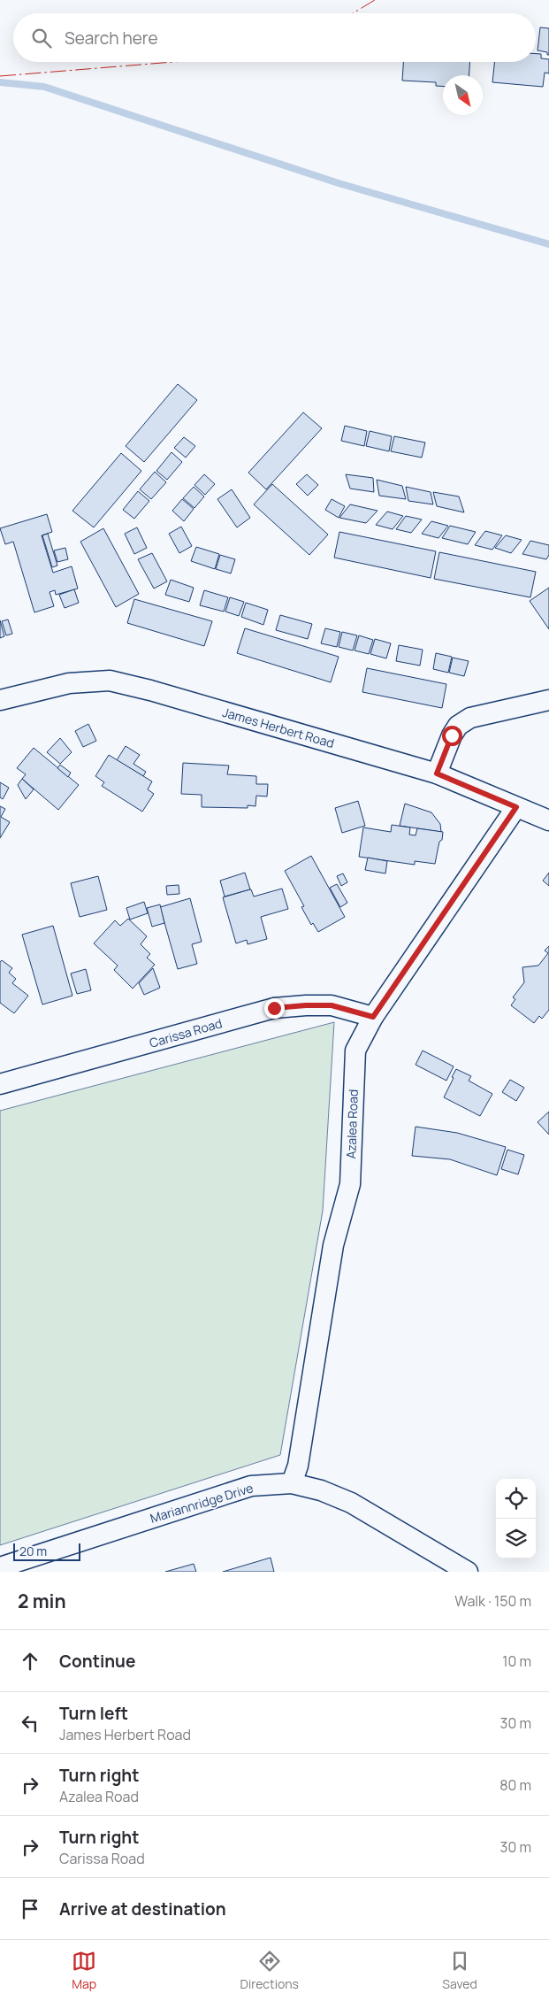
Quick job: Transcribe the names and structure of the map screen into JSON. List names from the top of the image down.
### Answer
{
  "streets": {
    "street": [
      "James Herbert Road",
      "Carissa Road",
      "Azalea Road",
      "Mariannridge Drive"
    ]
  },
  "crossings": [
    ["James Herbert Road", "Azalea Road"],
    ["Carissa Road", "Azalea Road"],
    ["Azalea Road", "Mariannridge Drive"]
  ],
  "scale_bar": "20 m",
  "north": "bottom right",
  "page": {
    "search": "Search here",
    "scale": "20 m",
    "heading": ["2 min", "Walk · 150 m"],
    "list": [
      ["Continue", "10 m"],
      ["Turn left", "James Herbert Road", "30 m"],
      ["Turn right", "Azalea Road", "80 m"],
      ["Turn right", "Carissa Road", "30 m"],
      "Arrive at destination"
    ],
    "nav": ["Map", "Directions", "Saved"]
  }
}
